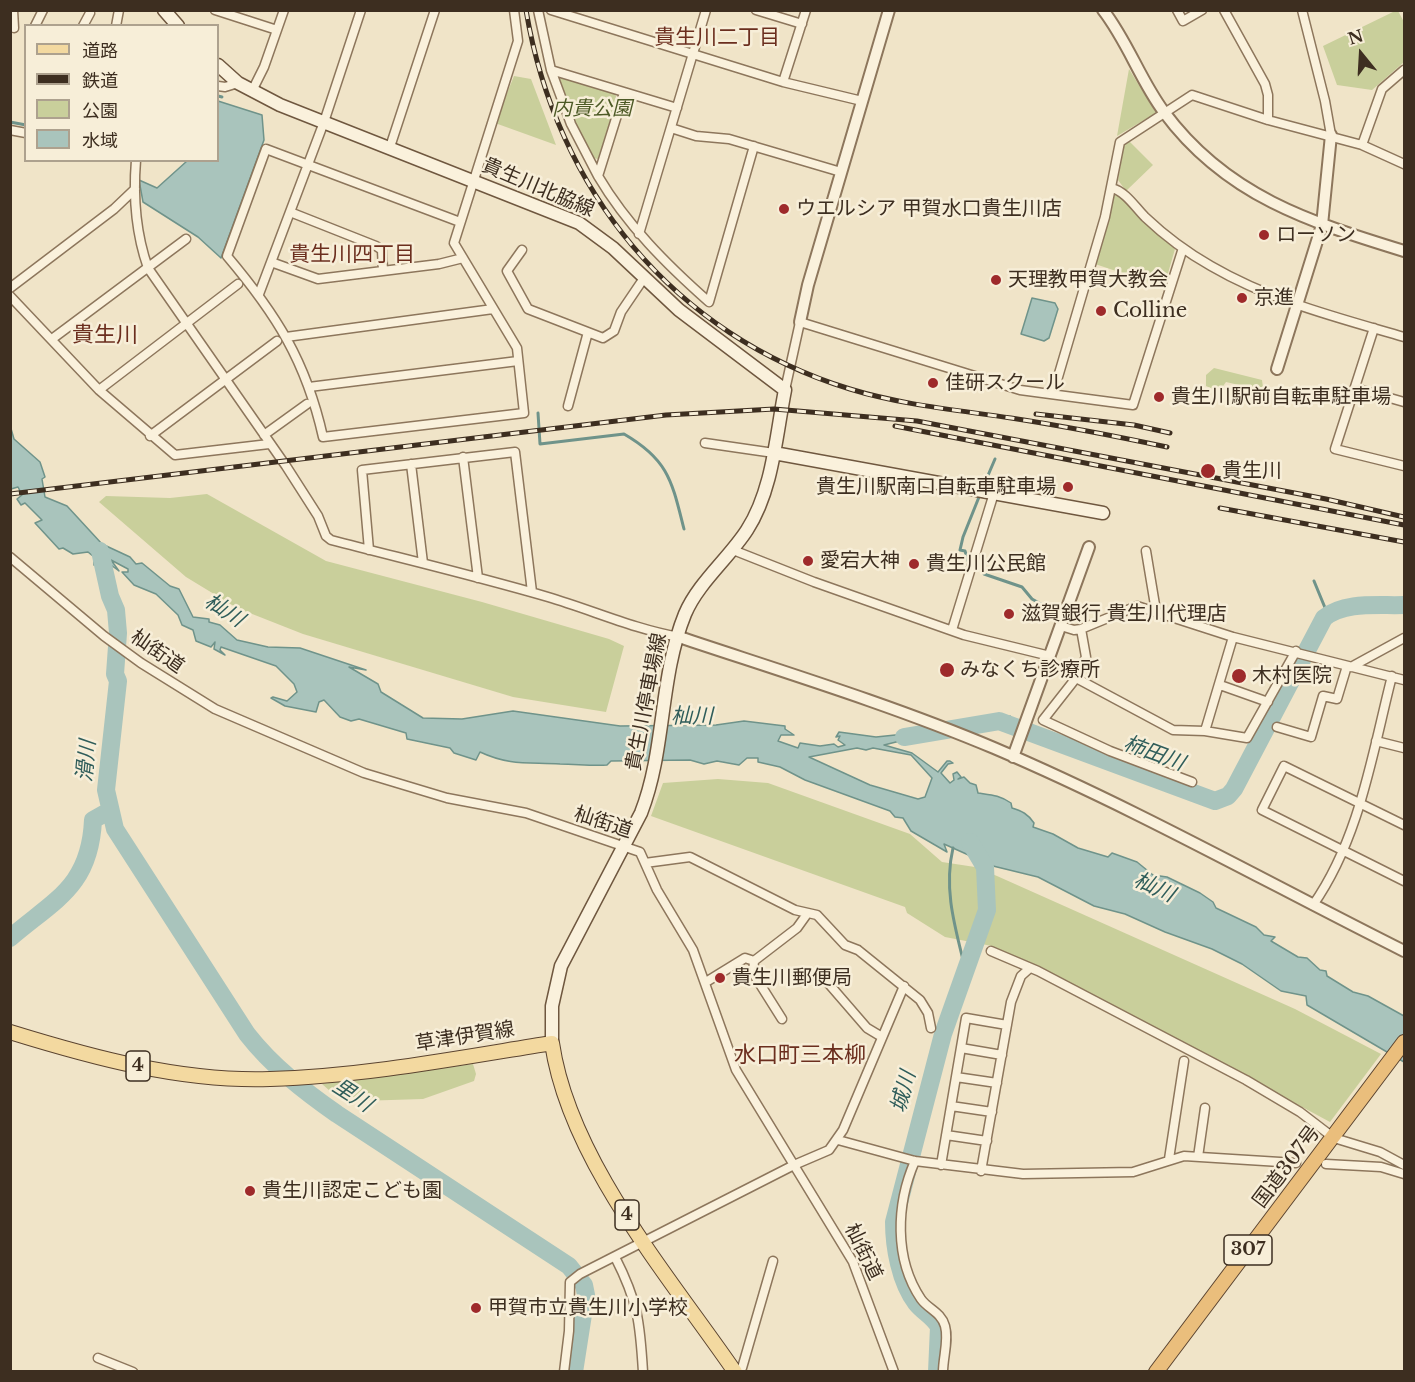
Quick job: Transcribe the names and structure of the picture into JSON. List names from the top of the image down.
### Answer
{
  "streets": {
    "highway": ["国道307号", "307"],
    "main road": [
      "貴生川北脇線",
      "貴生川停車場線",
      "草津伊賀線",
      "4"
    ],
    "street": ["杣街道"]
  },
  "crossings": [
    ["杣街道", "貴生川停車場線"],
    ["貴生川停車場線", "草津伊賀線"],
    ["貴生川停車場線", "4"],
    ["草津伊賀線", "4"]
  ],
  "districts": [
    "貴生川二丁目",
    "貴生川四丁目",
    "貴生川",
    "水口町三本柳"
  ],
  "water": [
    "杣川",
    "柿田川",
    "滑川",
    "城川",
    "里川"
  ],
  "parks": ["内貴公園"],
  "places": [
    "ウエルシア 甲賀水口貴生川店",
    "ローソン",
    "天理教甲賀大教会",
    "京進",
    "Colline",
    "佳研スクール",
    "貴生川駅前自転車駐車場",
    "貴生川",
    "貴生川駅南口自転車駐車場",
    "愛宕大神",
    "貴生川公民館",
    "滋賀銀行 貴生川代理店",
    "みなくち診療所",
    "木村医院",
    "貴生川郵便局",
    "貴生川認定こども園",
    "甲賀市立貴生川小学校"
  ],
  "legend": [
    "道路",
    "鉄道",
    "公園",
    "水域"
  ],
  "north": "top"
}
